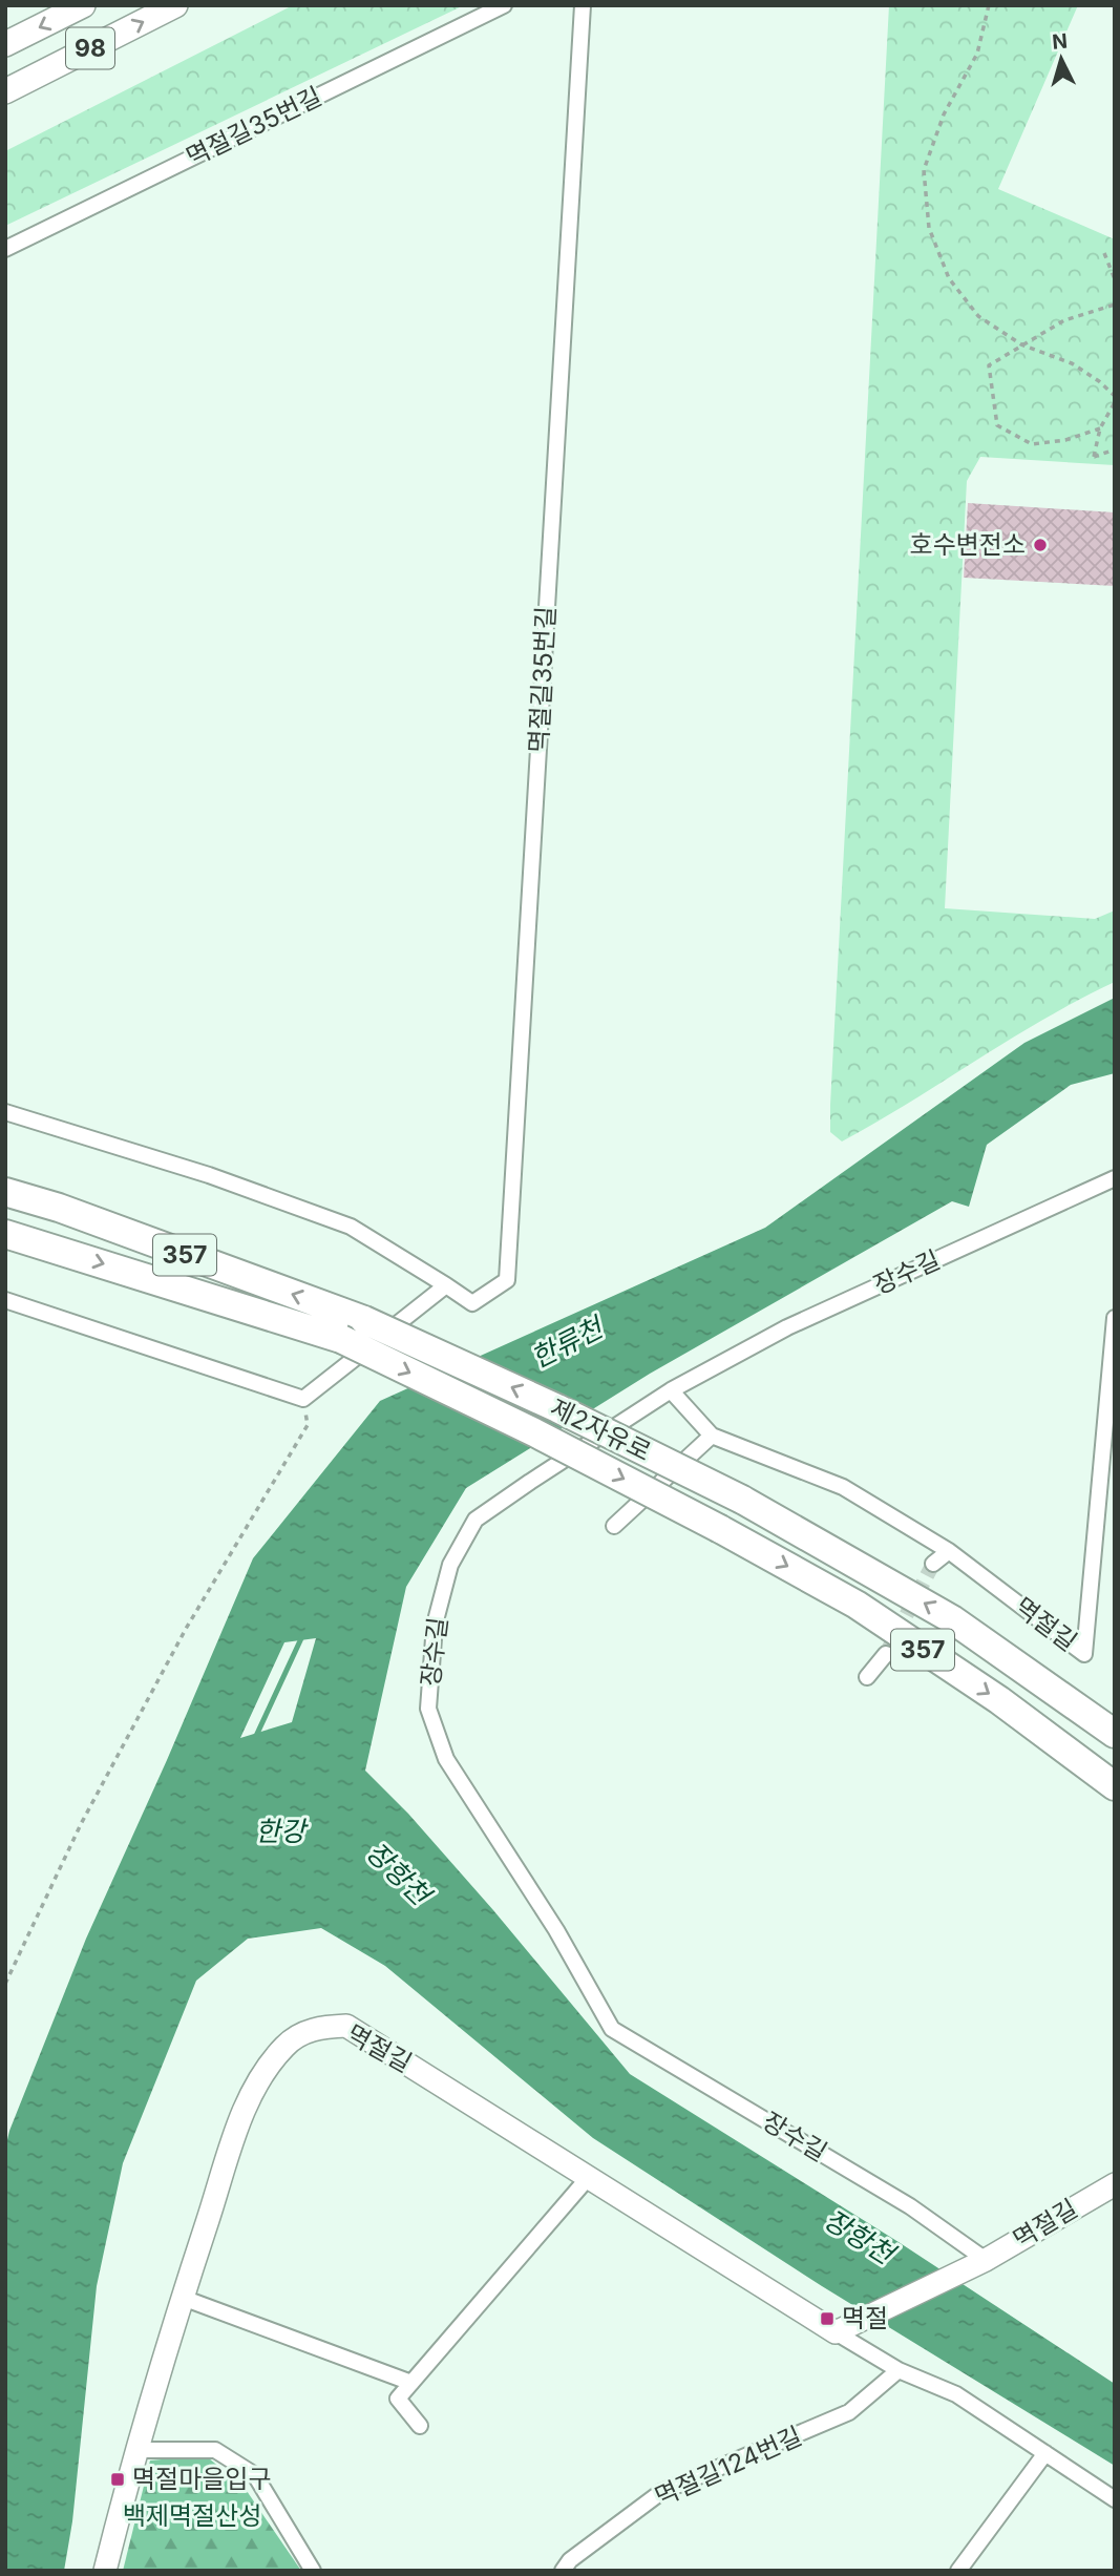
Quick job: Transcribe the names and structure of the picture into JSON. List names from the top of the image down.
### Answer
{
  "streets": {
    "highway": ["357", "제2자유로"],
    "main road": ["98"],
    "street": [
      "멱절길35번길",
      "장수길",
      "멱절길",
      "멱절길124번길"
    ]
  },
  "crossings": [
    ["장수길", "멱절길"]
  ],
  "water": ["한류천", "한강", "장항천"],
  "parks": ["백제멱절산성"],
  "places": {
    "other": ["호수변전소"],
    "transit": ["멱절", "멱절마을입구"]
  },
  "north": "top"
}
